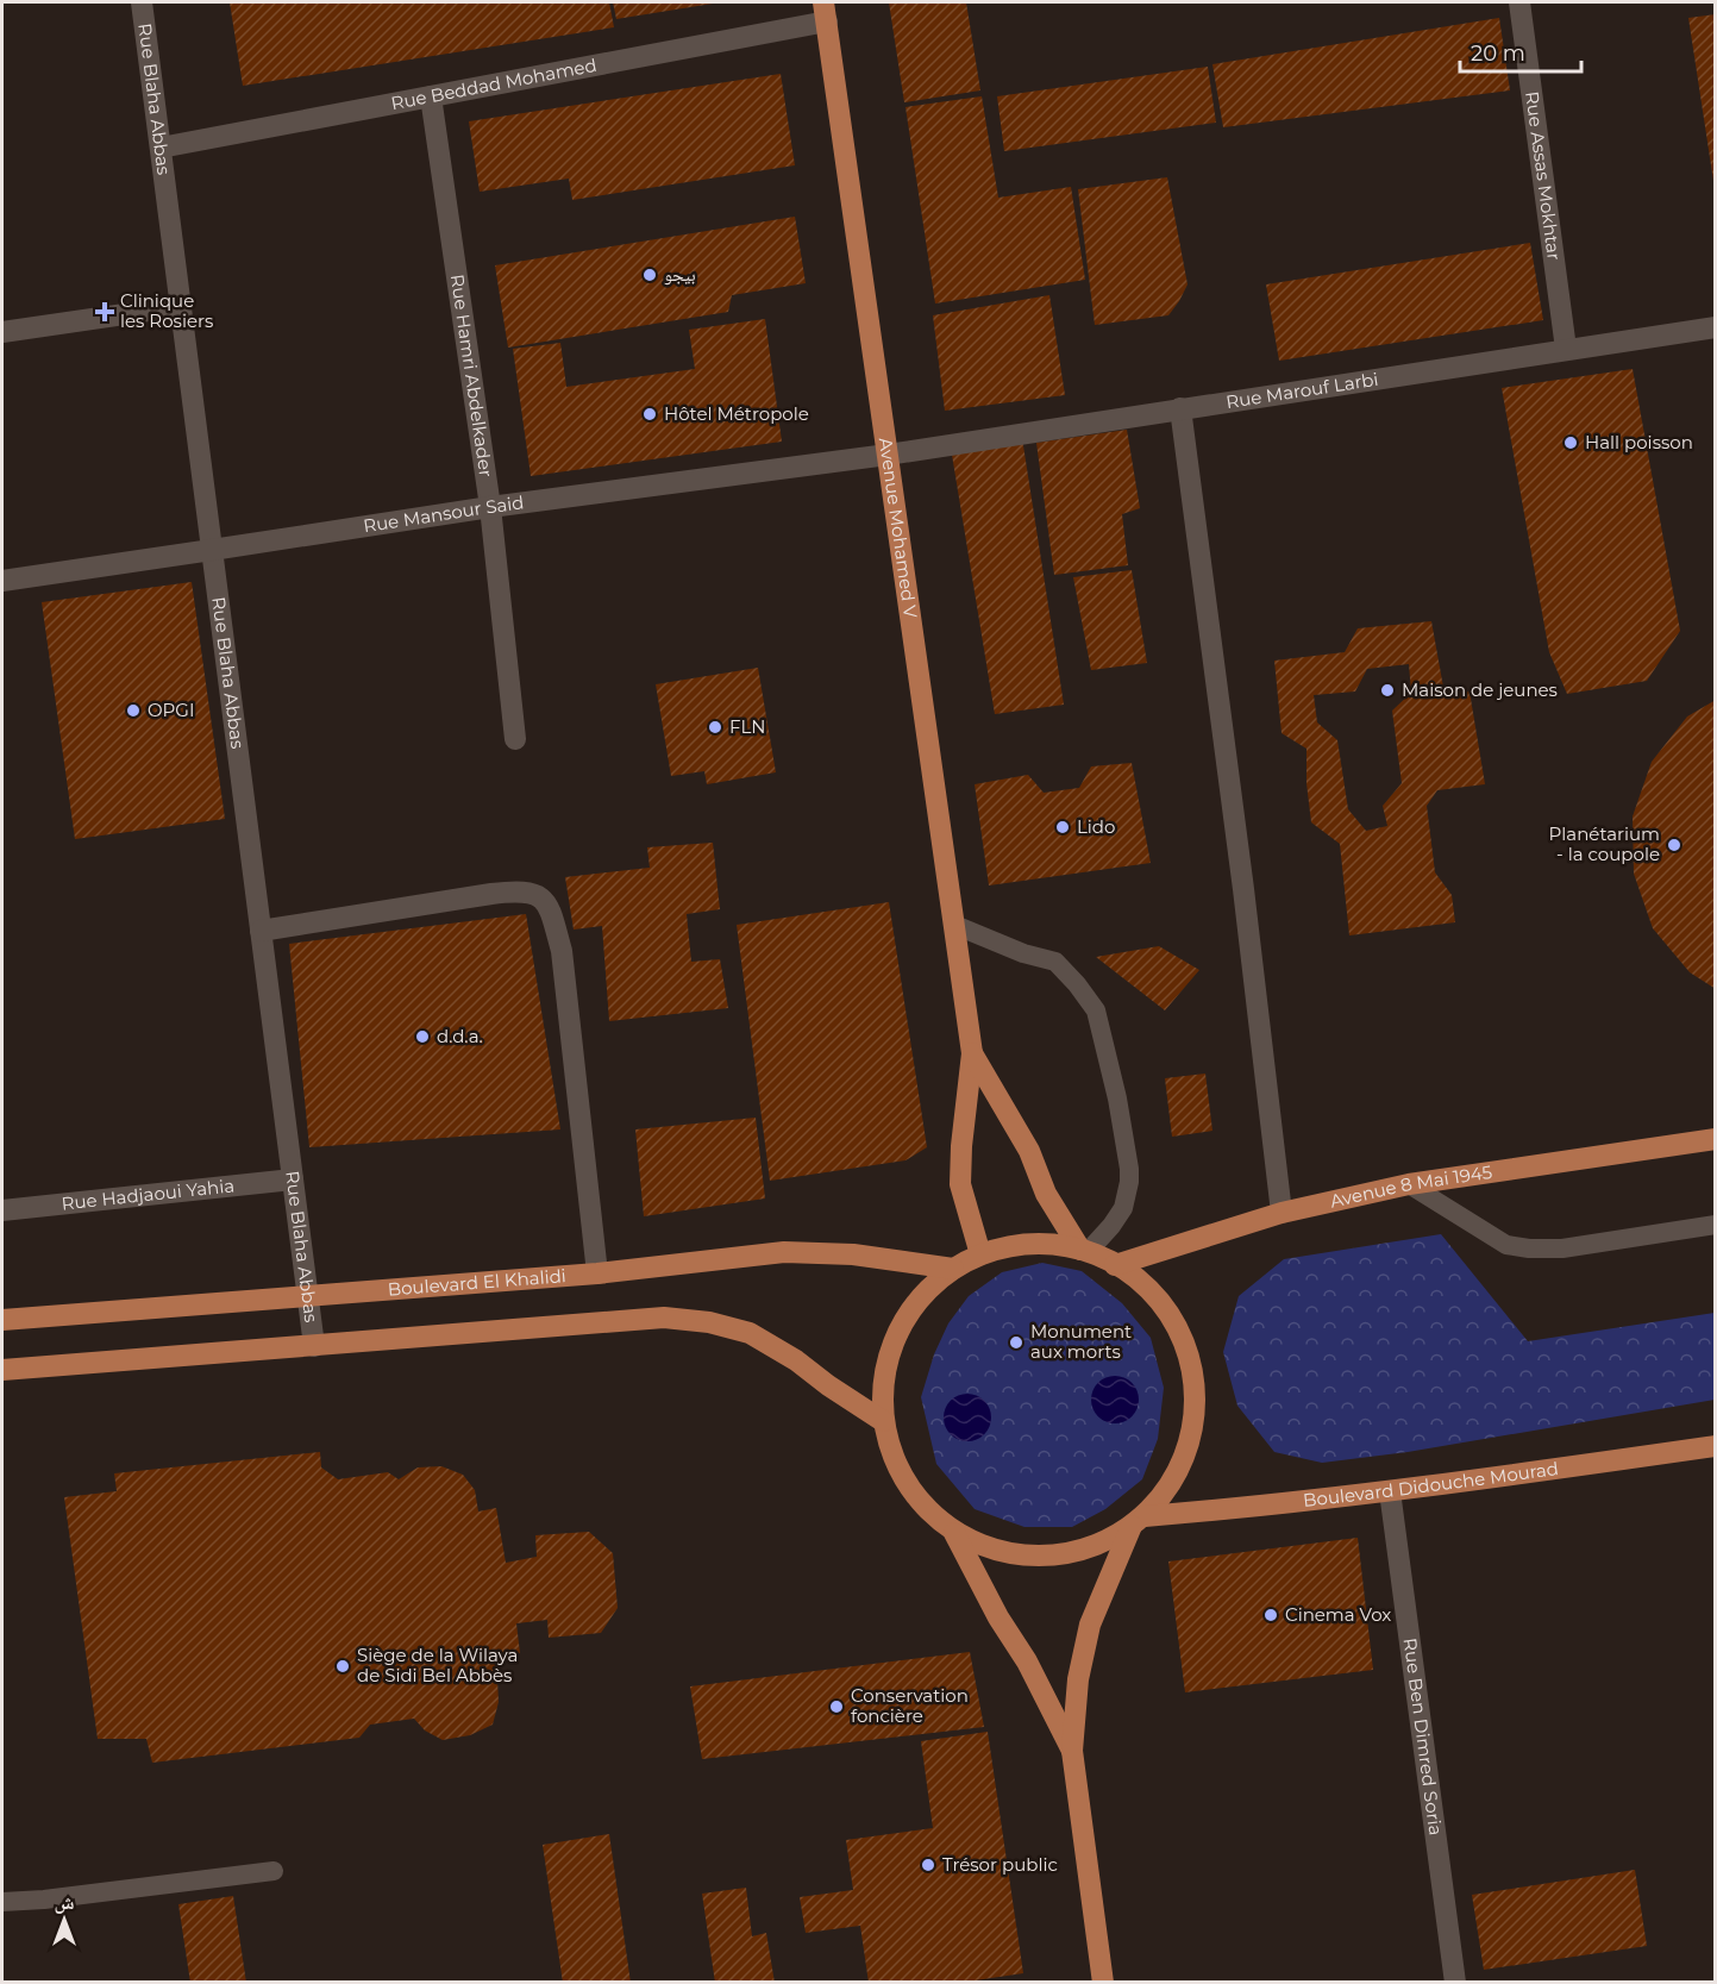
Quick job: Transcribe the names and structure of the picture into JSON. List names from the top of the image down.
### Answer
{
  "streets": {
    "main road": [
      "Avenue Mohamed V",
      "Avenue 8 Mai 1945",
      "Boulevard El Khalidi",
      "Boulevard Didouche Mourad"
    ],
    "street": [
      "Rue Beddad Mohamed",
      "Rue Blaha Abbas",
      "Rue Assas Mokhtar",
      "Rue Hamri Abdelkader",
      "Rue Marouf Larbi",
      "Rue Mansour Said",
      "Rue Hadjaoui Yahia",
      "Rue Ben Dimred Soria"
    ]
  },
  "crossings": [
    ["Rue Beddad Mohamed", "Rue Blaha Abbas"],
    ["Rue Beddad Mohamed", "Rue Hamri Abdelkader"],
    ["Rue Beddad Mohamed", "Avenue Mohamed V"],
    ["Rue Blaha Abbas", "Rue Mansour Said"],
    ["Rue Blaha Abbas", "Rue Hadjaoui Yahia"],
    ["Rue Blaha Abbas", "Boulevard El Khalidi"],
    ["Rue Assas Mokhtar", "Rue Marouf Larbi"],
    ["Rue Hamri Abdelkader", "Rue Mansour Said"],
    ["Rue Marouf Larbi", "Rue Mansour Said"],
    ["Rue Marouf Larbi", "Avenue Mohamed V"],
    ["Rue Mansour Said", "Avenue Mohamed V"],
    ["Boulevard Didouche Mourad", "Rue Ben Dimred Soria"]
  ],
  "places": {
    "other": [
      "بيجو",
      "Hôtel Métropole",
      "Hall poisson",
      "Maison de jeunes",
      "OPGI",
      "FLN",
      "Lido",
      "Planétarium - la coupole",
      "d.d.a.",
      "Monument aux morts",
      "Cinema Vox",
      "Siège de la Wilaya de Sidi Bel Abbès",
      "Conservation foncière",
      "Trésor public"
    ],
    "health": ["Clinique les Rosiers"]
  },
  "scale_bar": "20 m",
  "north": "top"
}
